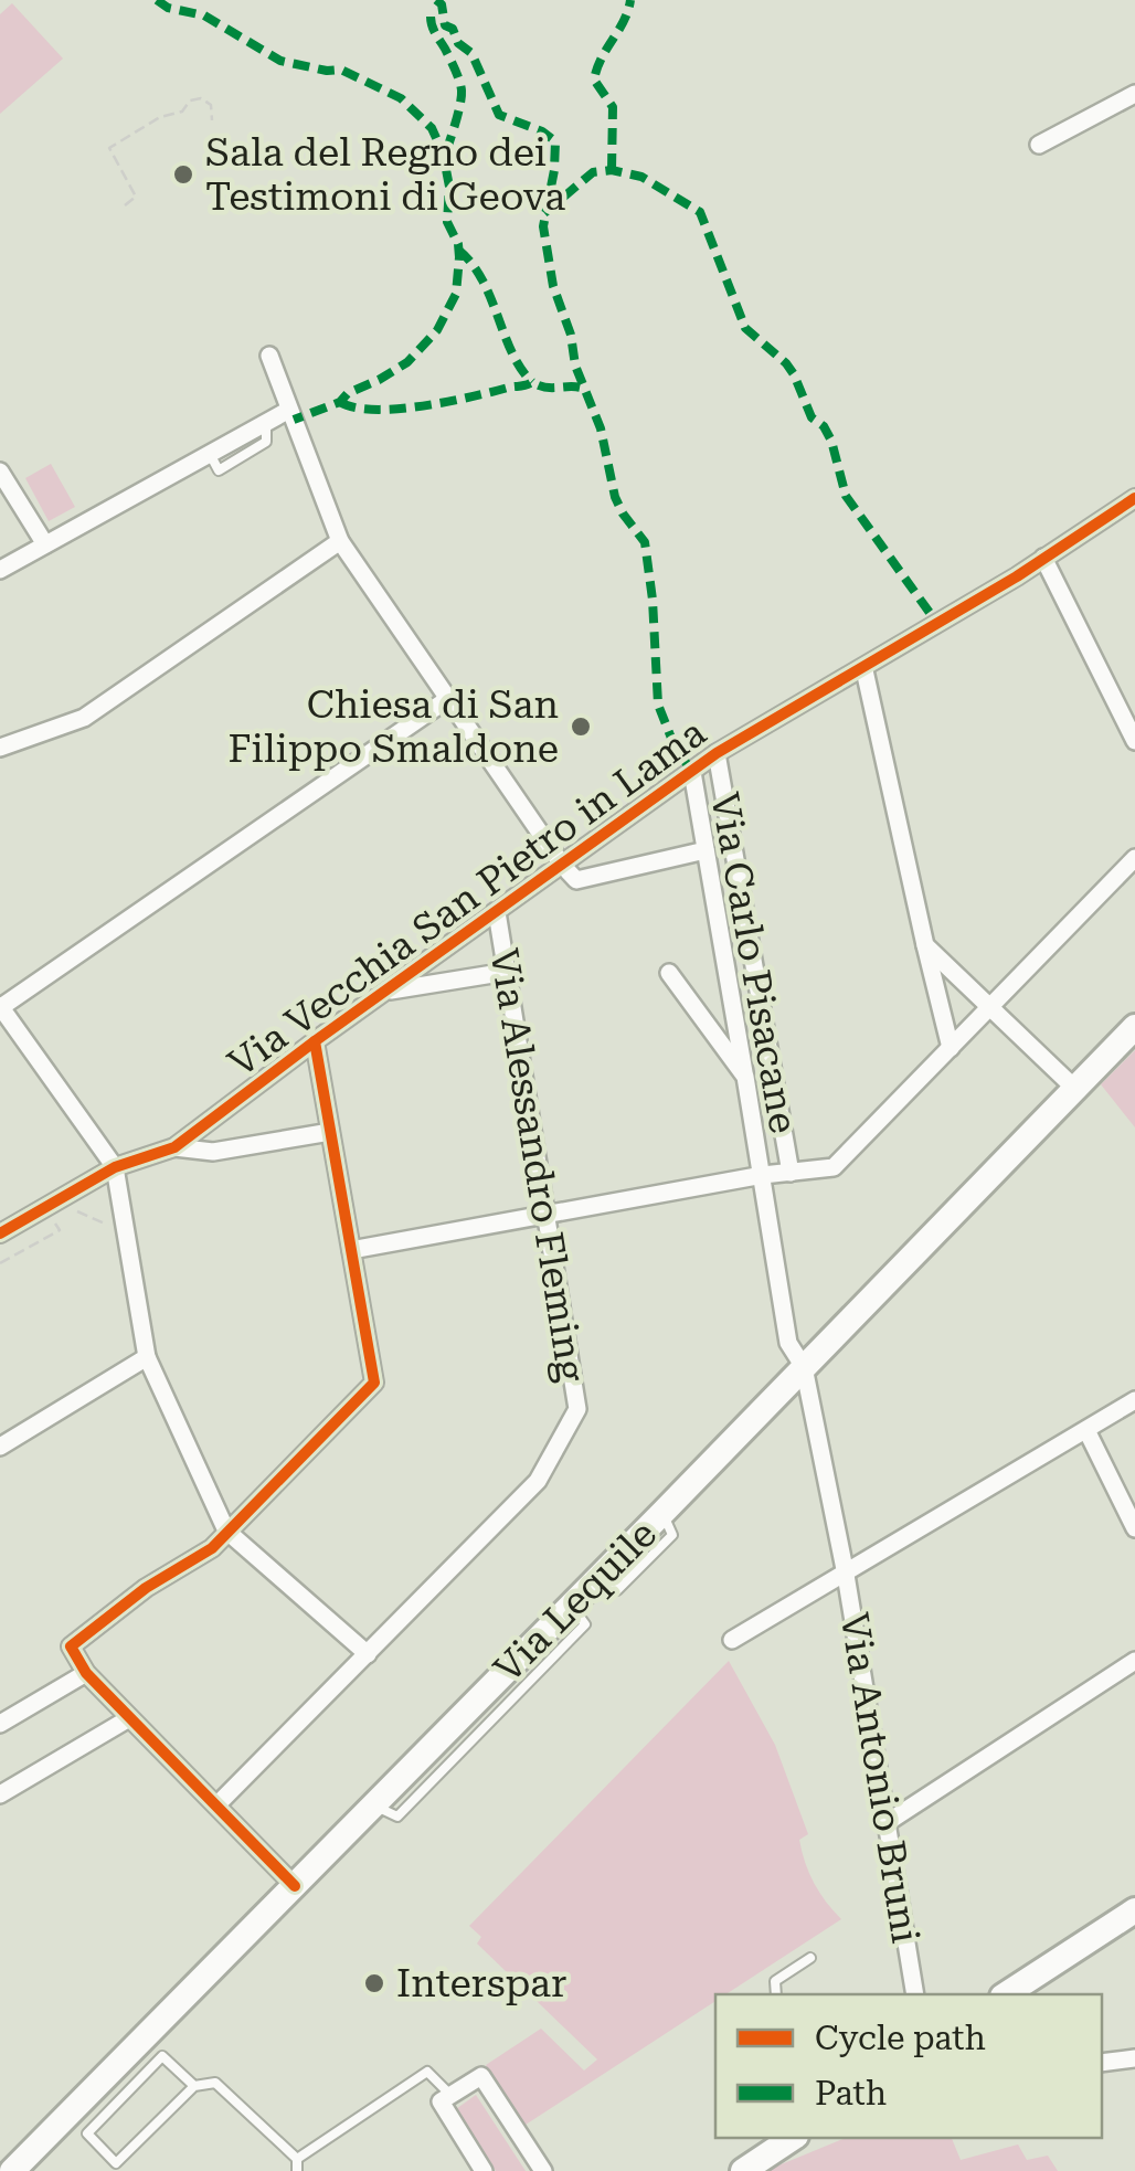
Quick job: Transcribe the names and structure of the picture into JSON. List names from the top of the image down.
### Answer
{
  "streets": {
    "main road": ["Via Lequile"],
    "street": [
      "Via Vecchia San Pietro in Lama",
      "Via Carlo Pisacane",
      "Via Alessandro Fleming",
      "Via Antonio Bruni"
    ]
  },
  "crossings": [
    ["Via Vecchia San Pietro in Lama", "Via Carlo Pisacane"],
    ["Via Vecchia San Pietro in Lama", "Via Alessandro Fleming"],
    ["Via Carlo Pisacane", "Via Lequile"],
    ["Via Carlo Pisacane", "Via Antonio Bruni"]
  ],
  "places": ["Sala del Regno dei Testimoni di Geova", "Chiesa di San Filippo Smaldone", "Interspar"],
  "legend": ["Cycle path", "Path"]
}
